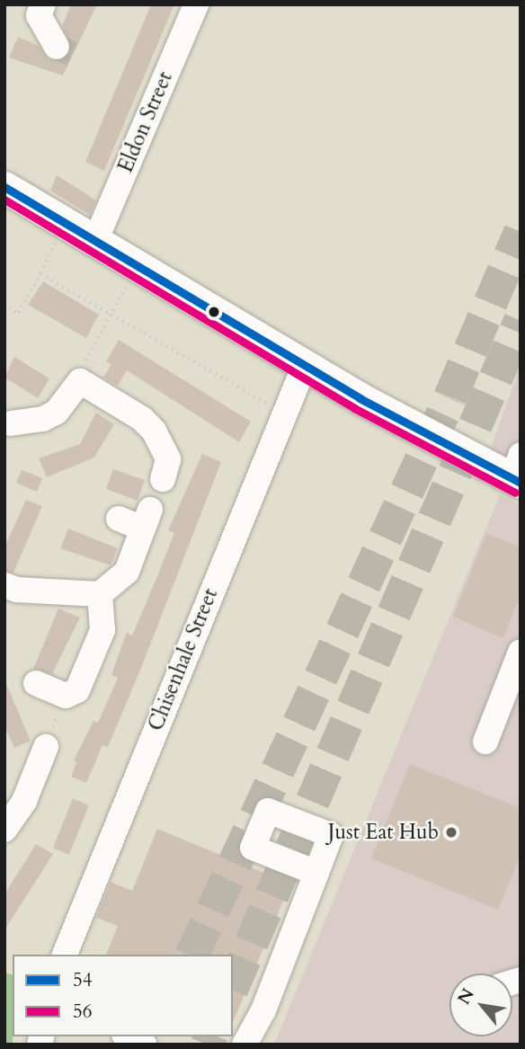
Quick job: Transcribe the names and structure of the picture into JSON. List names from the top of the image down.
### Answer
{
  "streets": {
    "street": ["Eldon Street", "Chisenhale Street"]
  },
  "places": ["Just Eat Hub"],
  "lines": ["transit line 54", "transit line 56"],
  "legend": ["54", "56"],
  "north": "top left"
}
